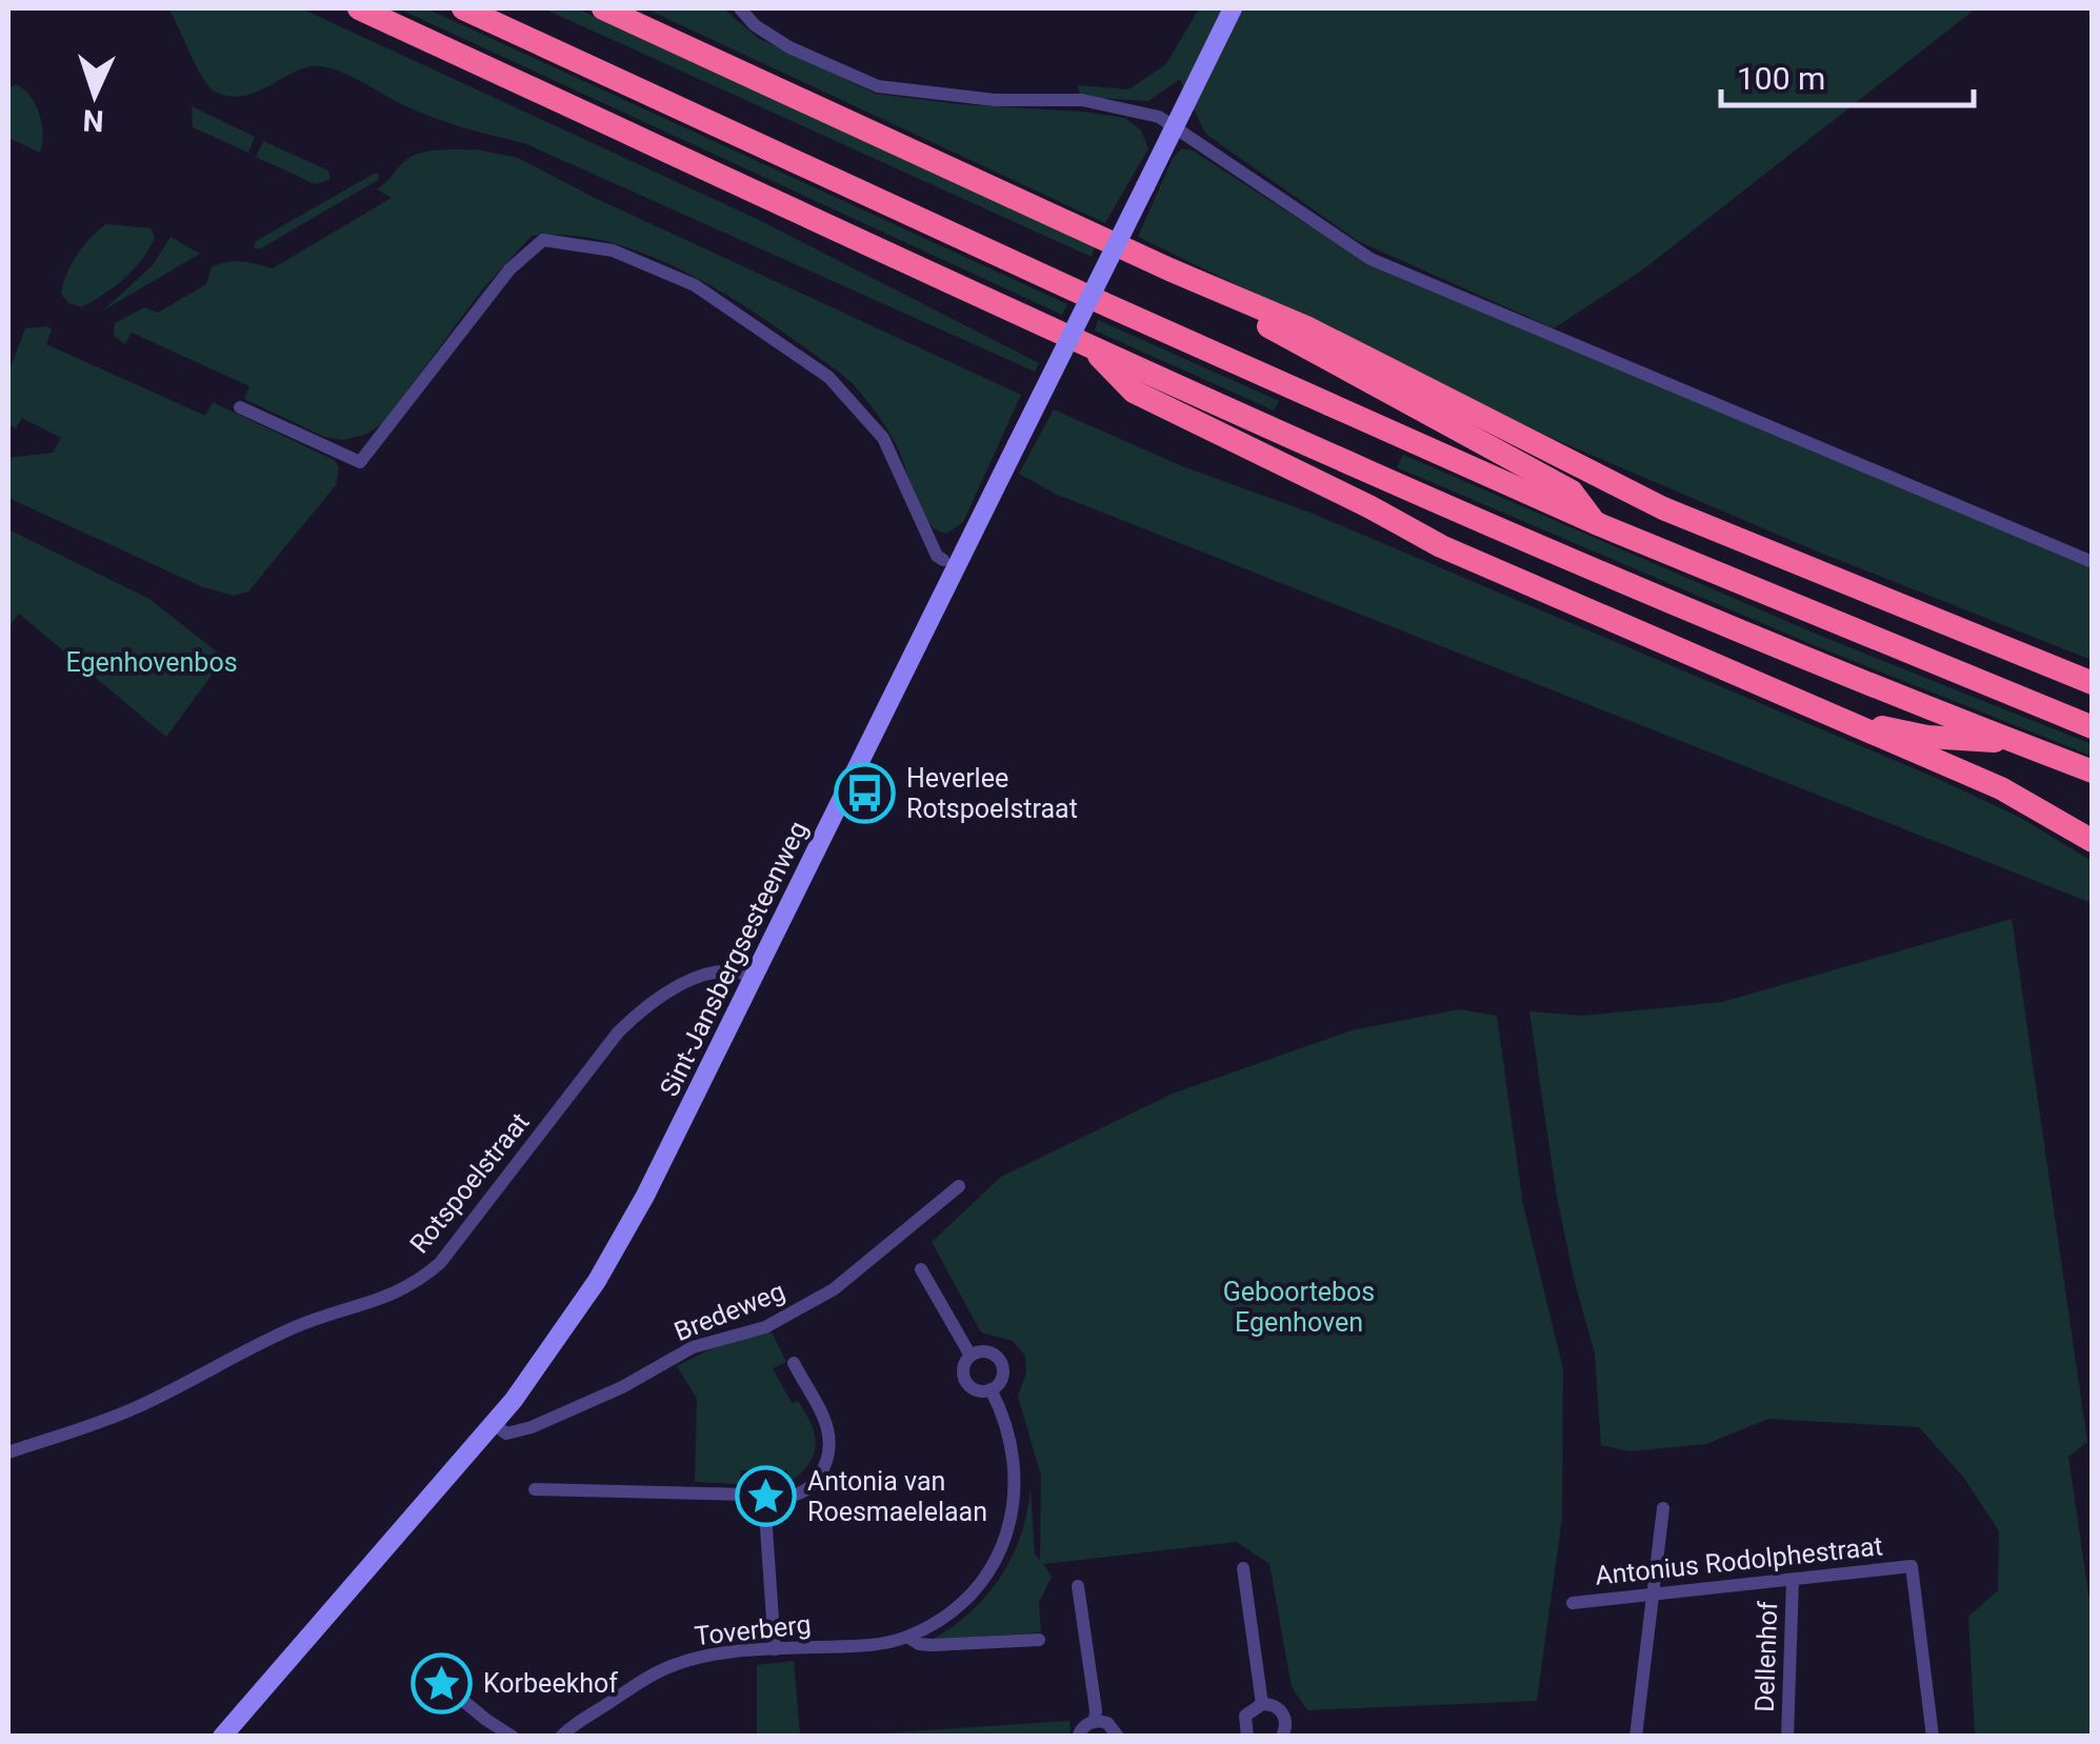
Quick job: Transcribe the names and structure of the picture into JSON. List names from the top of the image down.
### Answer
{
  "streets": {
    "main road": ["Sint-Jansbergsesteenweg"],
    "street": [
      "Rotspoelstraat",
      "Bredeweg",
      "Antonius Rodolphestraat",
      "Toverberg",
      "Dellenhof"
    ]
  },
  "crossings": [
    ["Sint-Jansbergsesteenweg", "Rotspoelstraat"],
    ["Sint-Jansbergsesteenweg", "Bredeweg"],
    ["Antonius Rodolphestraat", "Dellenhof"]
  ],
  "parks": ["Egenhovenbos", "Geboortebos Egenhoven"],
  "places": {
    "bus stop": ["Heverlee Rotspoelstraat"],
    "place": ["Antonia van Roesmaelelaan", "Korbeekhof"]
  },
  "scale_bar": "100 m",
  "north": "bottom"
}
